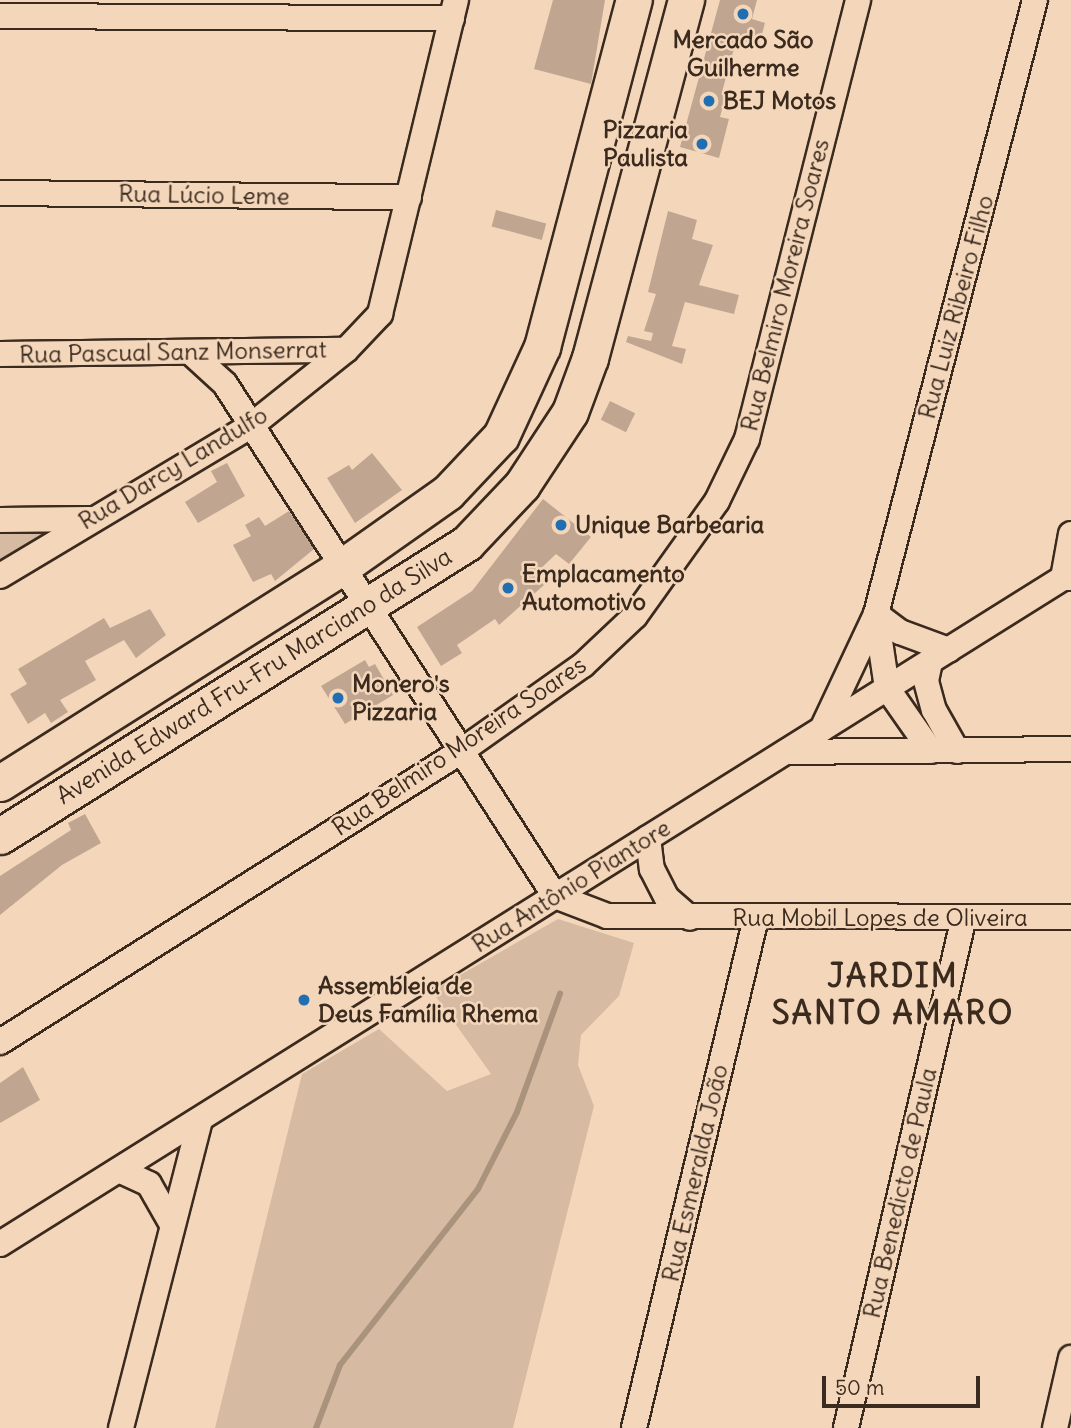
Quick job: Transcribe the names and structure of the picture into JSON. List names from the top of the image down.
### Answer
{
  "streets": {
    "main road": ["Avenida Edward Fru-Fru Marciano da Silva"],
    "street": [
      "Rua Lúcio Leme",
      "Rua Belmiro Moreira Soares",
      "Rua Luiz Ribeiro Filho",
      "Rua Pascual Sanz Monserrat",
      "Rua Darcy Landulfo",
      "Rua Antônio Piantore",
      "Rua Mobil Lopes de Oliveira",
      "Rua Esmeralda João",
      "Rua Benedicto de Paula"
    ]
  },
  "crossings": [
    ["Rua Lúcio Leme", "Rua Darcy Landulfo"],
    ["Rua Luiz Ribeiro Filho", "Rua Antônio Piantore"],
    ["Rua Pascual Sanz Monserrat", "Rua Darcy Landulfo"],
    ["Rua Antônio Piantore", "Rua Mobil Lopes de Oliveira"],
    ["Rua Mobil Lopes de Oliveira", "Rua Esmeralda João"],
    ["Rua Mobil Lopes de Oliveira", "Rua Benedicto de Paula"]
  ],
  "districts": ["JARDIM SANTO AMARO"],
  "places": [
    "Mercado São Guilherme",
    "BEJ Motos",
    "Pizzaria Paulista",
    "Unique Barbearia",
    "Emplacamento Automotivo",
    "Monero's Pizzaria",
    "Assembleia de Deus Família Rhema"
  ],
  "scale_bar": "50 m"
}
